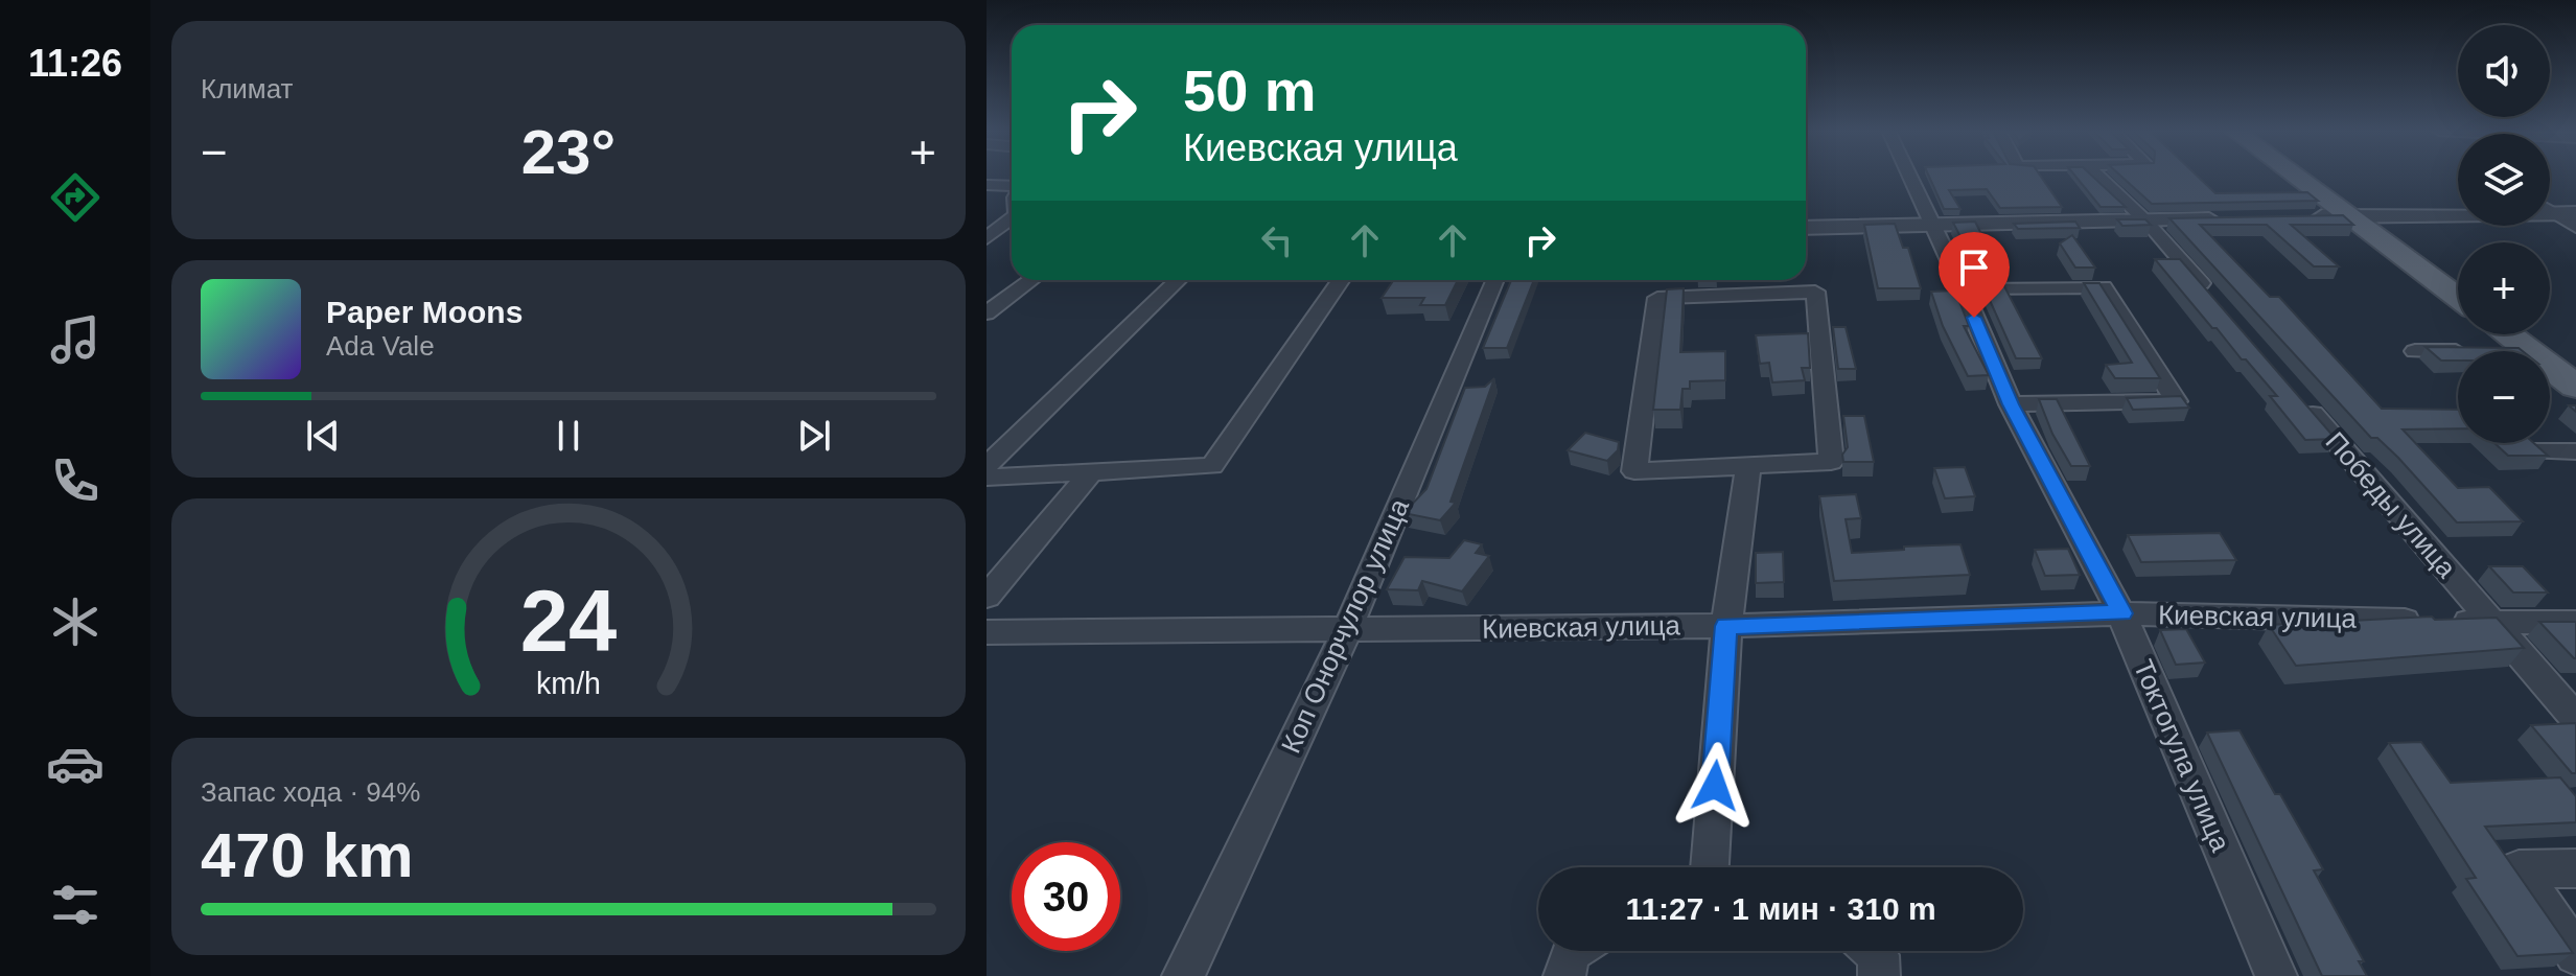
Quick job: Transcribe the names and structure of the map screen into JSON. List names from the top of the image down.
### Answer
{
  "streets": {
    "street": [
      "Победы улица",
      "Киевская улица",
      "Коп Онорчулор улица",
      "Токтогула улица"
    ]
  },
  "crossings": [
    ["Победы улица", "Киевская улица"],
    ["Киевская улица", "Коп Онорчулор улица"],
    ["Киевская улица", "Токтогула улица"]
  ],
  "page": {
    "tabs": "11:26",
    "tile": [
      "Климат",
      ["Запас хода · 94%", "470 km"]
    ],
    "map_buttons": ["+", "−"],
    "turn": ["50 m", "Киевская улица"],
    "heat": ["−", "23°", "+"],
    "song": ["Paper Moons", "Ada Vale"],
    "limit": "30",
    "trip": "11:27 · 1 мин · 310 m",
    "gauge": ["24", "km/h"]
  }
}
